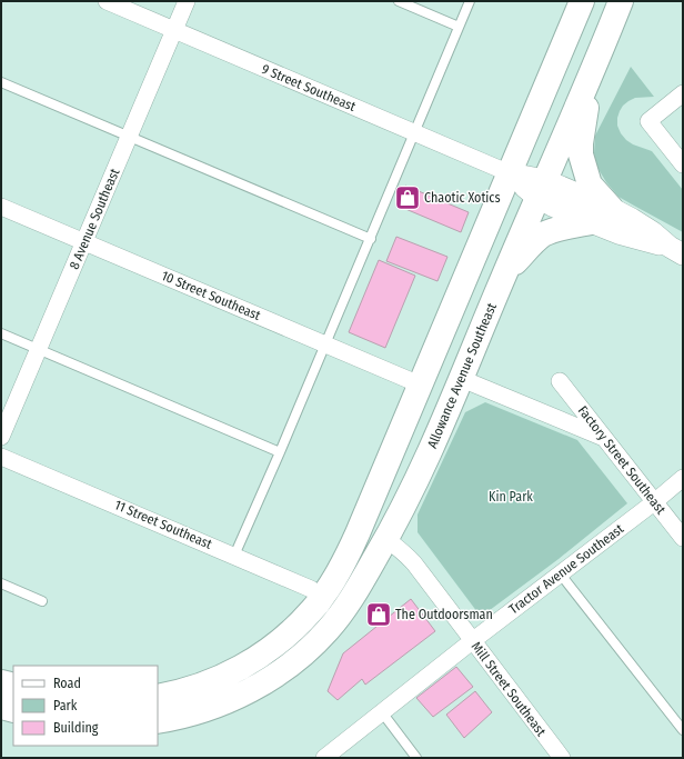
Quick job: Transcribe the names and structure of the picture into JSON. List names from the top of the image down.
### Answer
{
  "streets": {
    "main road": ["Allowance Avenue Southeast"],
    "street": [
      "9 Street Southeast",
      "8 Avenue Southeast",
      "10 Street Southeast",
      "Factory Street Southeast",
      "11 Street Southeast",
      "Tractor Avenue Southeast",
      "Mill Street Southeast"
    ]
  },
  "crossings": [
    ["9 Street Southeast", "8 Avenue Southeast"],
    ["9 Street Southeast", "Allowance Avenue Southeast"],
    ["8 Avenue Southeast", "10 Street Southeast"],
    ["Allowance Avenue Southeast", "Mill Street Southeast"],
    ["Factory Street Southeast", "Tractor Avenue Southeast"],
    ["Tractor Avenue Southeast", "Mill Street Southeast"]
  ],
  "parks": ["Kin Park"],
  "places": {
    "shop": ["Chaotic Xotics", "The Outdoorsman"]
  },
  "legend": ["Road", "Park", "Building"]
}
